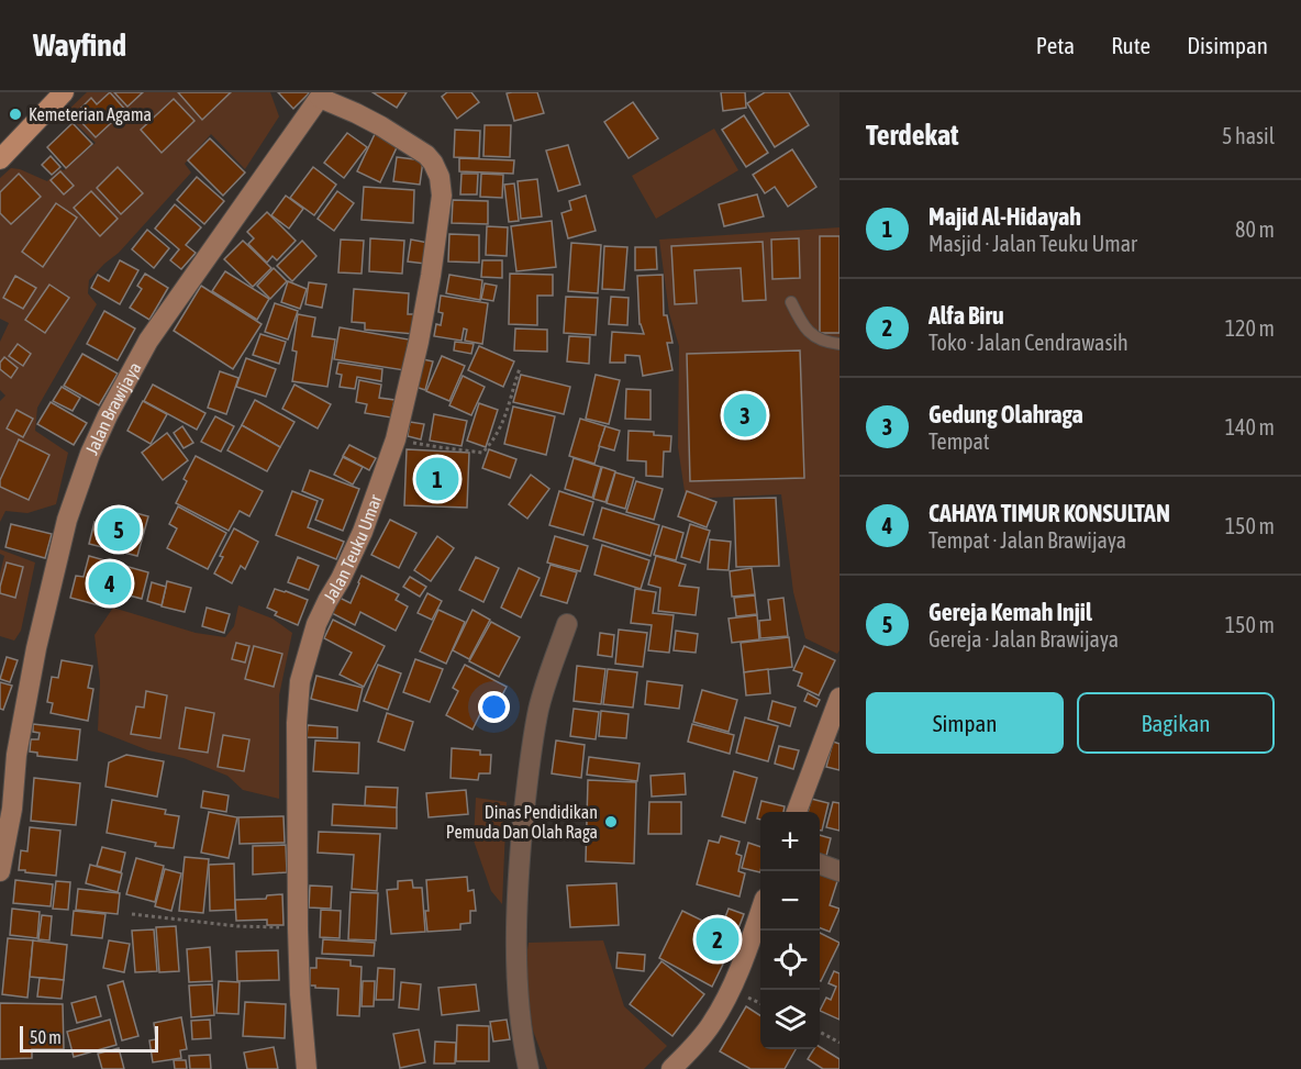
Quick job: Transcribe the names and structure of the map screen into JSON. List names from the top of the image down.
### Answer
{
  "streets": {
    "main road": ["Jalan Brawijaya", "Jalan Teuku Umar"]
  },
  "crossings": [
    ["Jalan Brawijaya", "Jalan Teuku Umar"]
  ],
  "places": ["Kemeterian Agama", "Dinas Pendidikan Pemuda Dan Olah Raga"],
  "scale_bar": "50 m",
  "page": {
    "header": "Wayfind",
    "nav": ["Peta", "Rute", "Disimpan"],
    "heading": ["Terdekat", "5 hasil"],
    "list": [
      {
        "mark": "1",
        "name": "Majid Al-Hidayah",
        "note": "Masjid · Jalan Teuku Umar",
        "value": "80 m"
      },
      {
        "mark": "2",
        "name": "Alfa Biru",
        "note": "Toko · Jalan Cendrawasih",
        "value": "120 m"
      },
      {
        "mark": "3",
        "name": "Gedung Olahraga",
        "note": "Tempat",
        "value": "140 m"
      },
      {
        "mark": "4",
        "name": "CAHAYA TIMUR KONSULTAN",
        "note": "Tempat · Jalan Brawijaya",
        "value": "150 m"
      },
      {
        "mark": "5",
        "name": "Gereja Kemah Injil",
        "note": "Gereja · Jalan Brawijaya",
        "value": "150 m"
      }
    ],
    "pins": [
      "3",
      "1",
      "5",
      "4",
      "2"
    ],
    "buttons": ["Simpan", "Bagikan"],
    "map_buttons": ["+", "−"],
    "scale": "50 m"
  }
}
